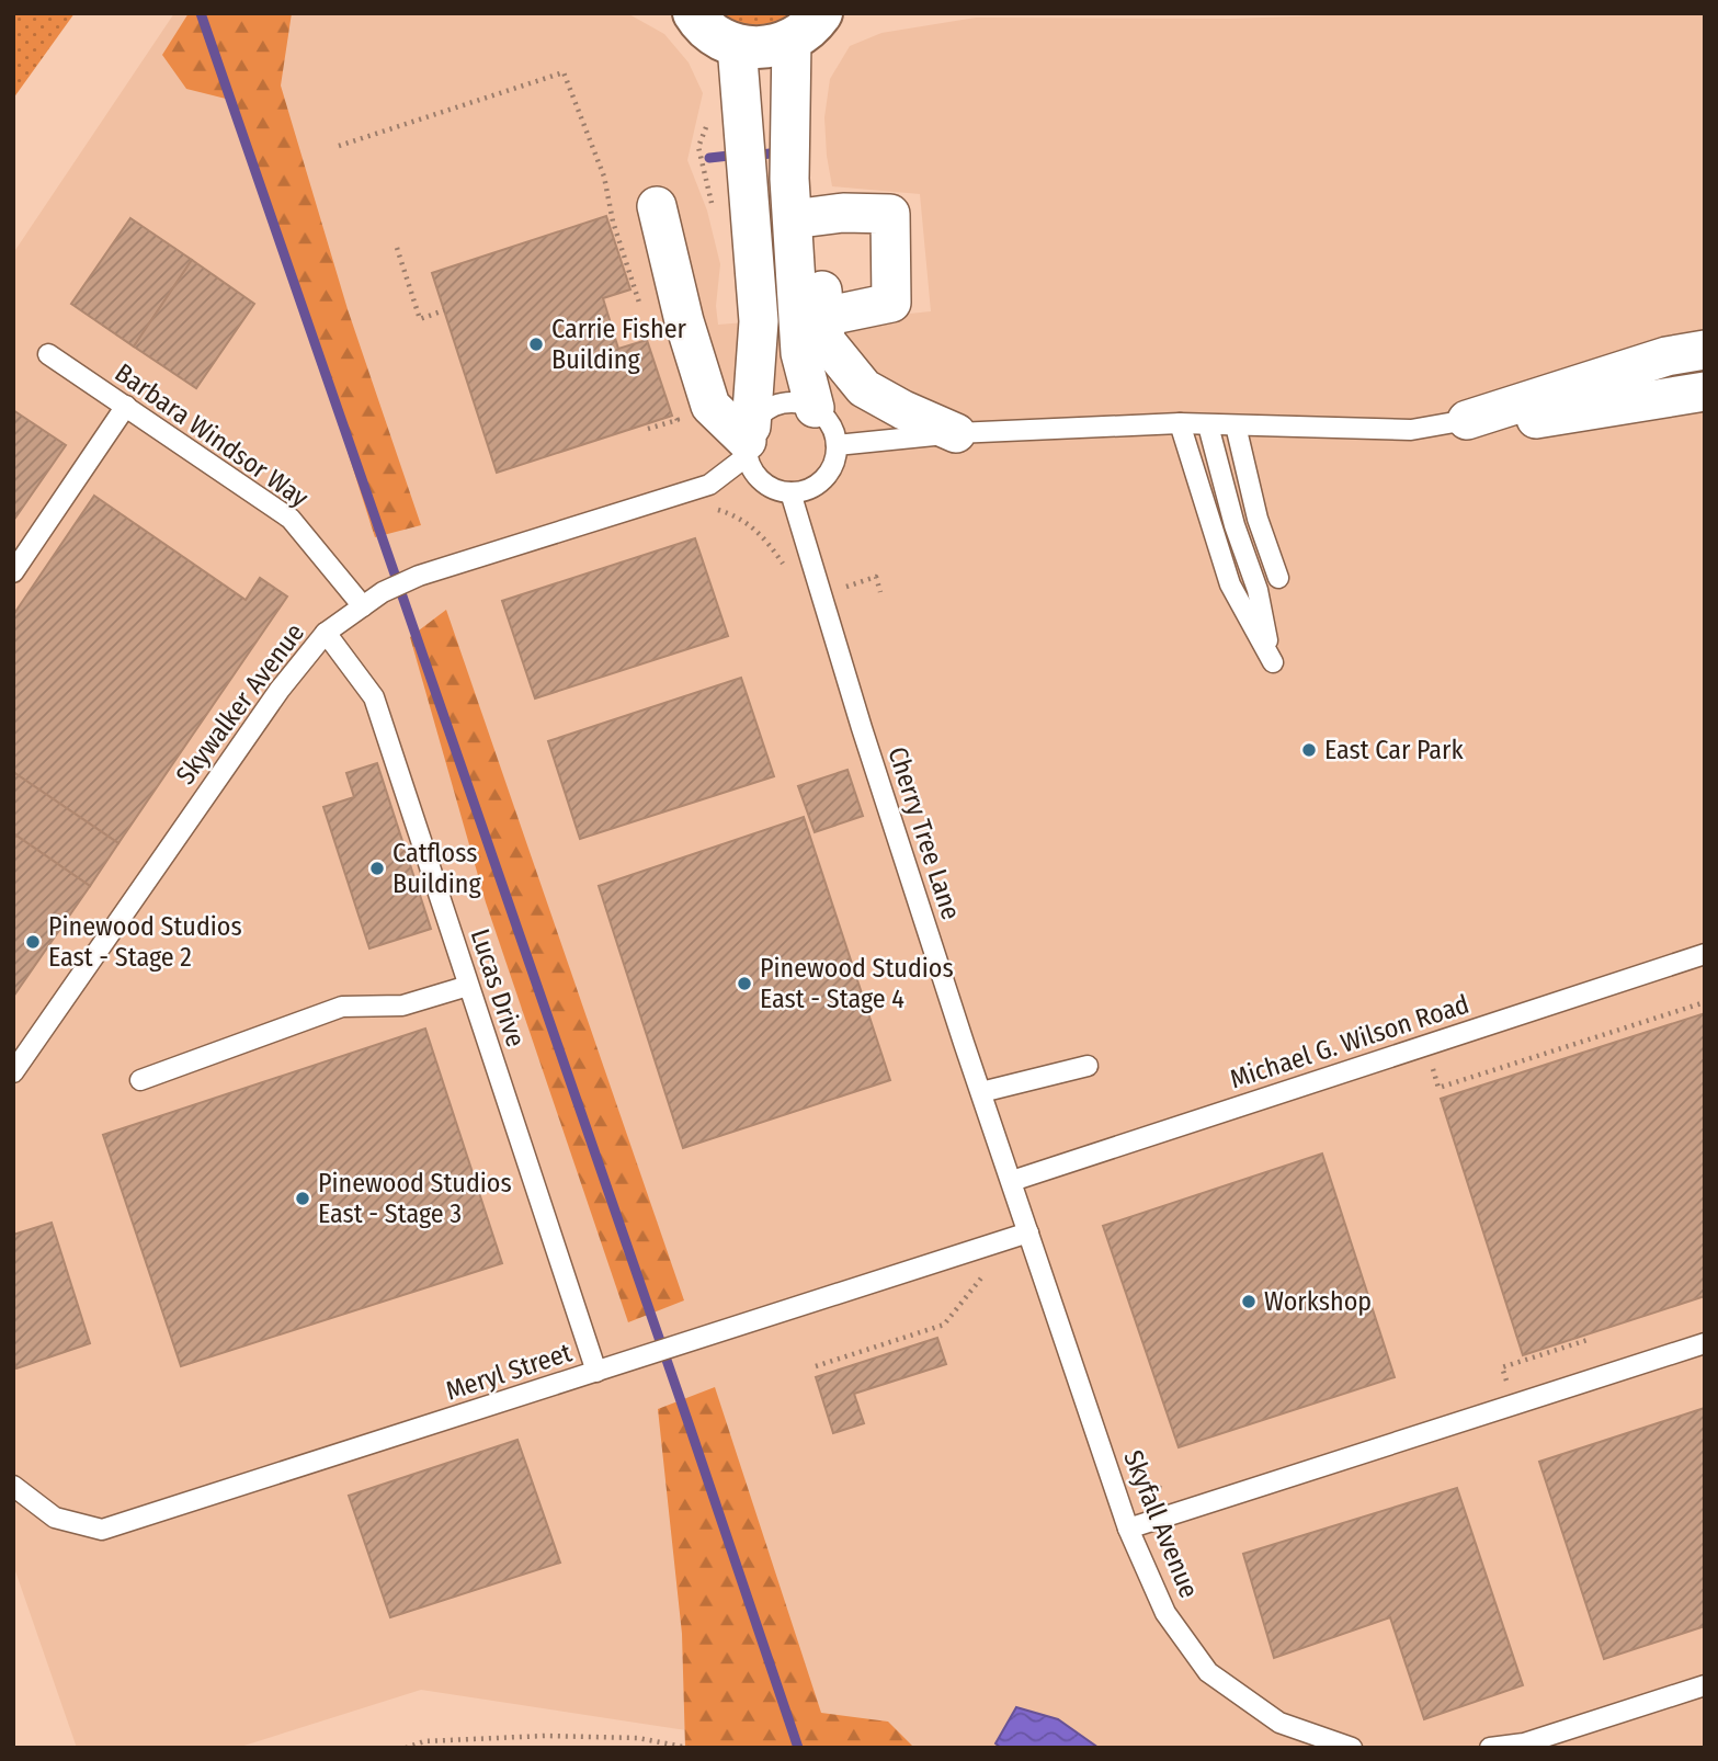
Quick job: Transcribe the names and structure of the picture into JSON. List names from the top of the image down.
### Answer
{
  "streets": {
    "lane": [
      "Barbara Windsor Way",
      "Skywalker Avenue",
      "Cherry Tree Lane",
      "Lucas Drive",
      "Michael G. Wilson Road",
      "Meryl Street",
      "Skyfall Avenue"
    ]
  },
  "crossings": [
    ["Barbara Windsor Way", "Skywalker Avenue"],
    ["Skywalker Avenue", "Cherry Tree Lane"],
    ["Skywalker Avenue", "Lucas Drive"],
    ["Cherry Tree Lane", "Michael G. Wilson Road"],
    ["Cherry Tree Lane", "Meryl Street"],
    ["Cherry Tree Lane", "Skyfall Avenue"],
    ["Lucas Drive", "Meryl Street"],
    ["Meryl Street", "Skyfall Avenue"]
  ],
  "places": [
    "Carrie Fisher Building",
    "East Car Park",
    "Catfloss Building",
    "Pinewood Studios East - Stage 2",
    "Pinewood Studios East - Stage 4",
    "Pinewood Studios East - Stage 3",
    "Workshop"
  ]
}
